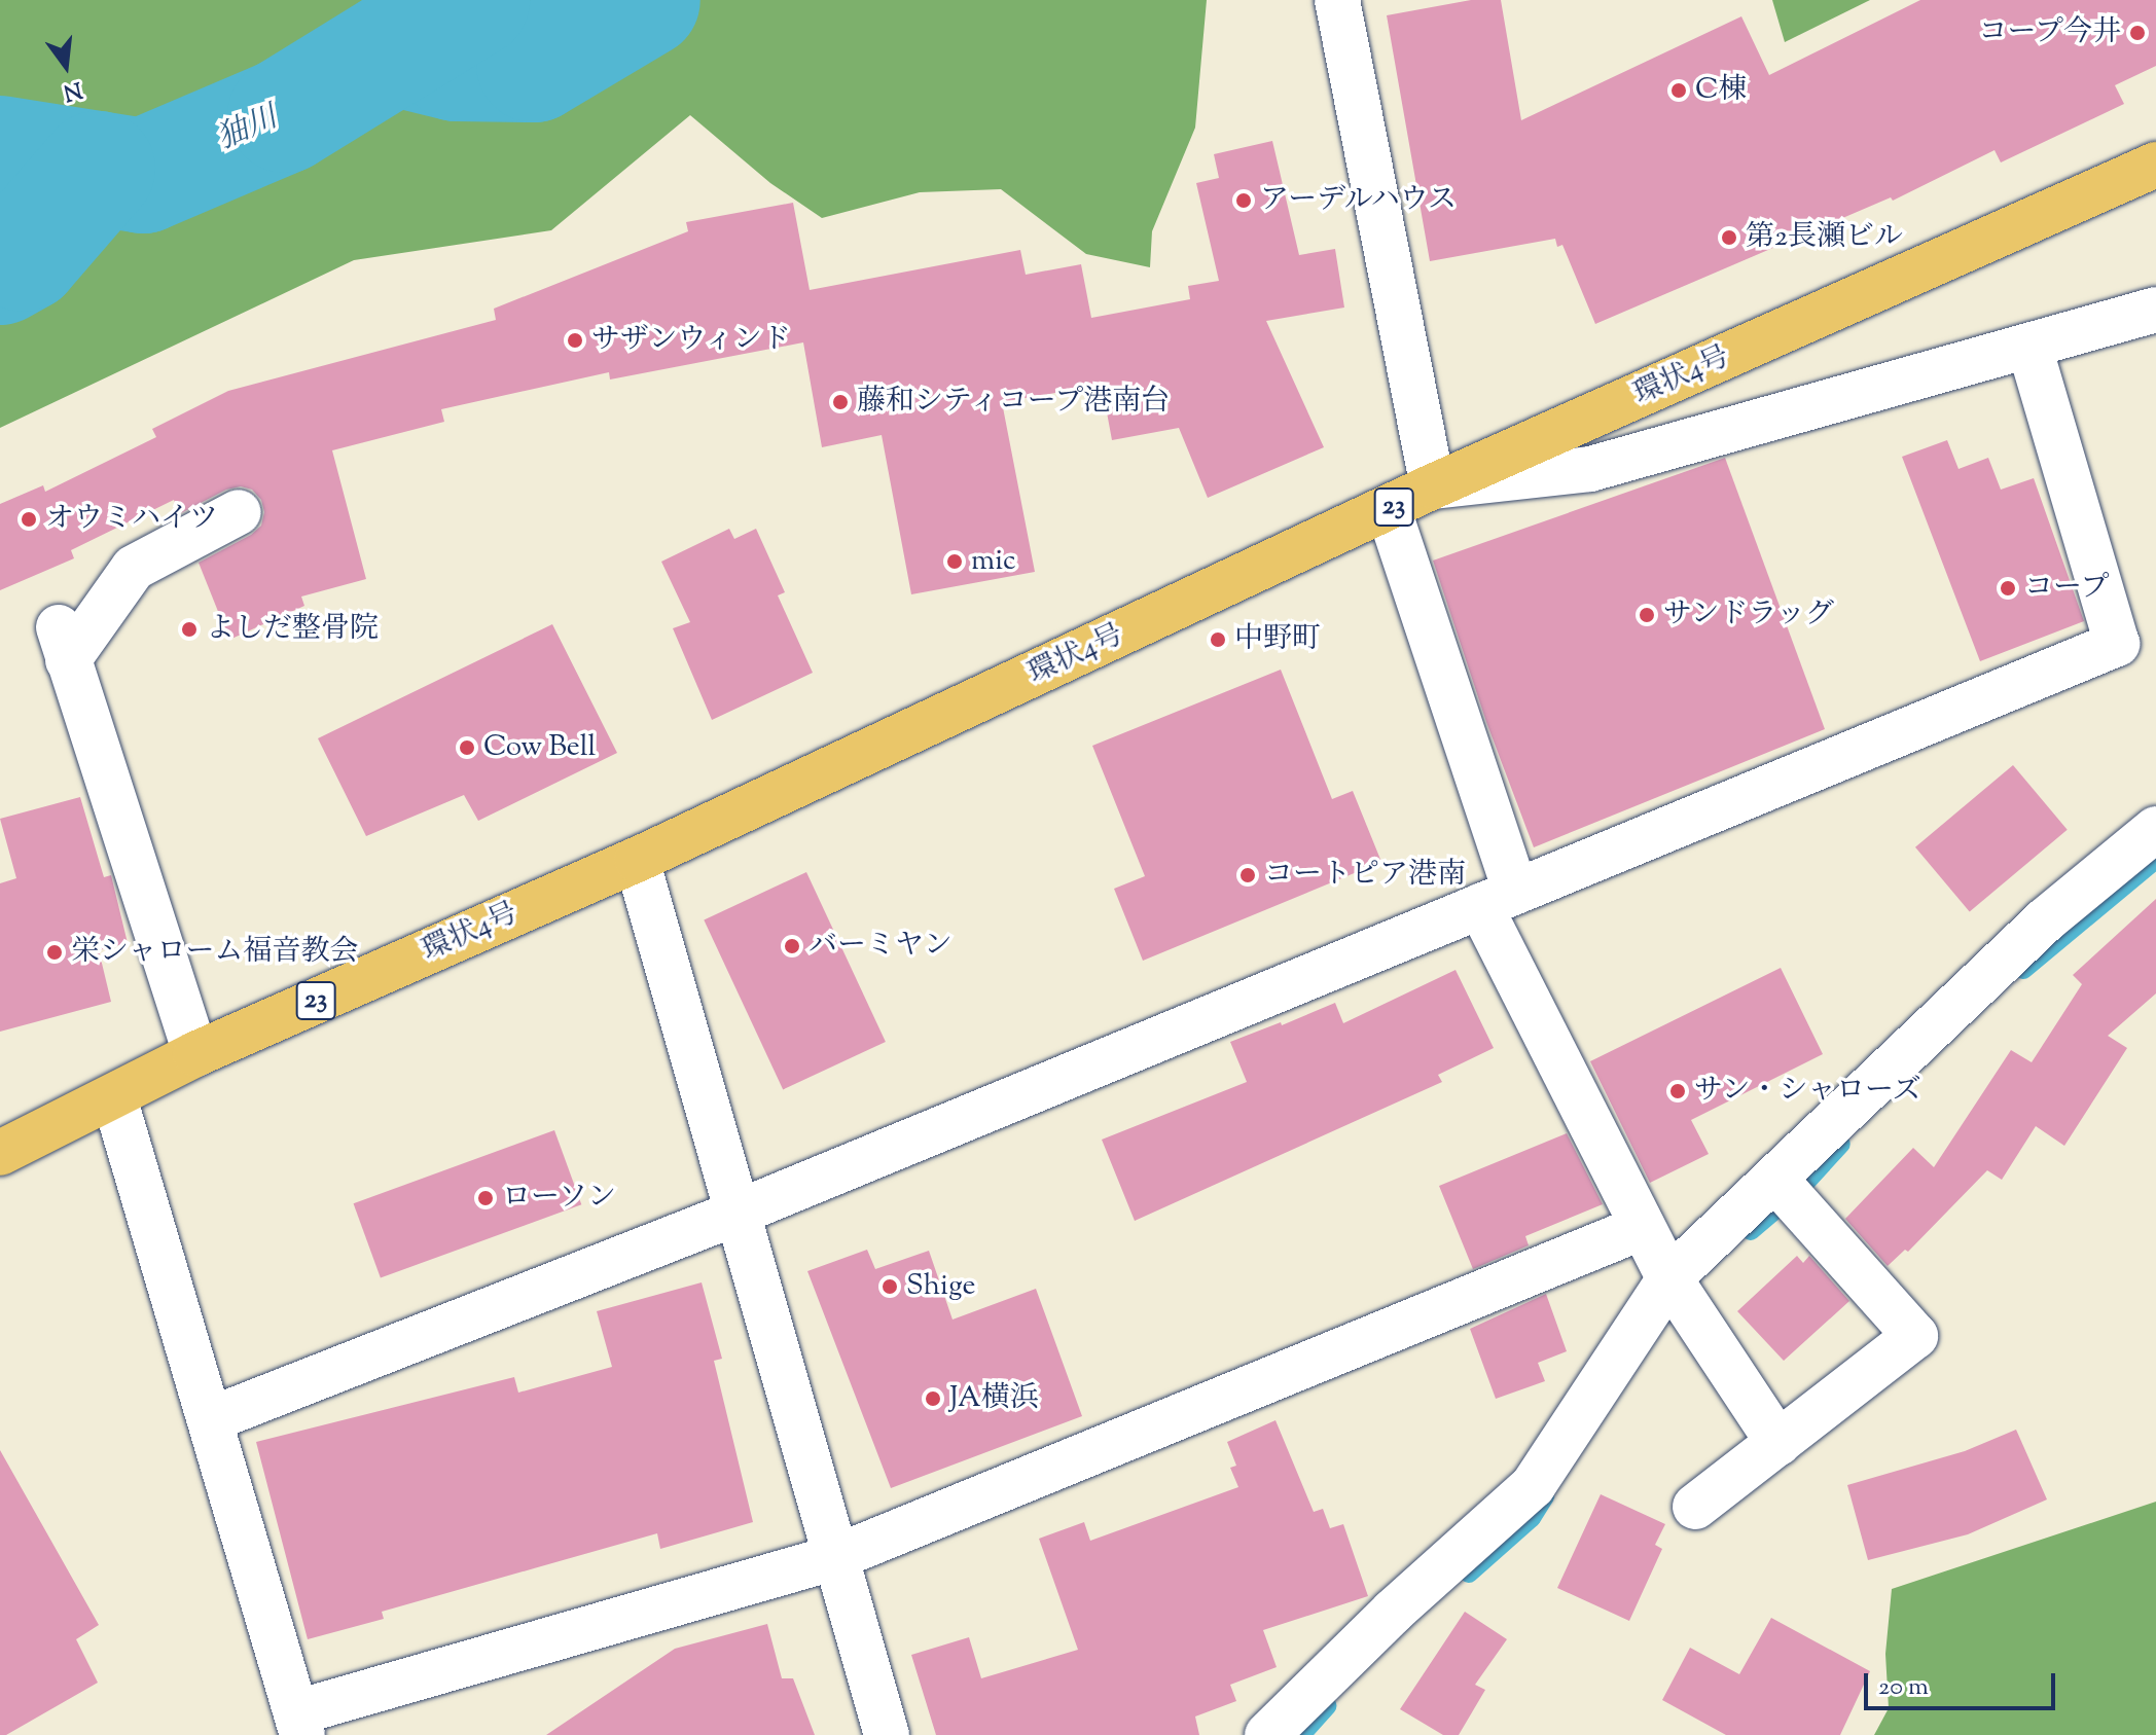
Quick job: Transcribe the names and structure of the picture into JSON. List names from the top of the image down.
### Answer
{
  "streets": {
    "main road": ["環状4号", "23"]
  },
  "water": ["㹨川"],
  "places": [
    "コープ今井",
    "C棟",
    "アーデルハウス",
    "第2長瀬ビル",
    "サザンウィンド",
    "藤和シティコープ港南台",
    "オウミハイツ",
    "mic",
    "コープ",
    "サンドラッグ",
    "よしだ整骨院",
    "中野町",
    "Cow Bell",
    "コートピア港南",
    "バーミヤン",
    "栄シャローム福音教会",
    "サン・シャローズ",
    "ローソン",
    "Shige",
    "JA横浜"
  ],
  "scale_bar": "20 m",
  "north": "bottom"
}
